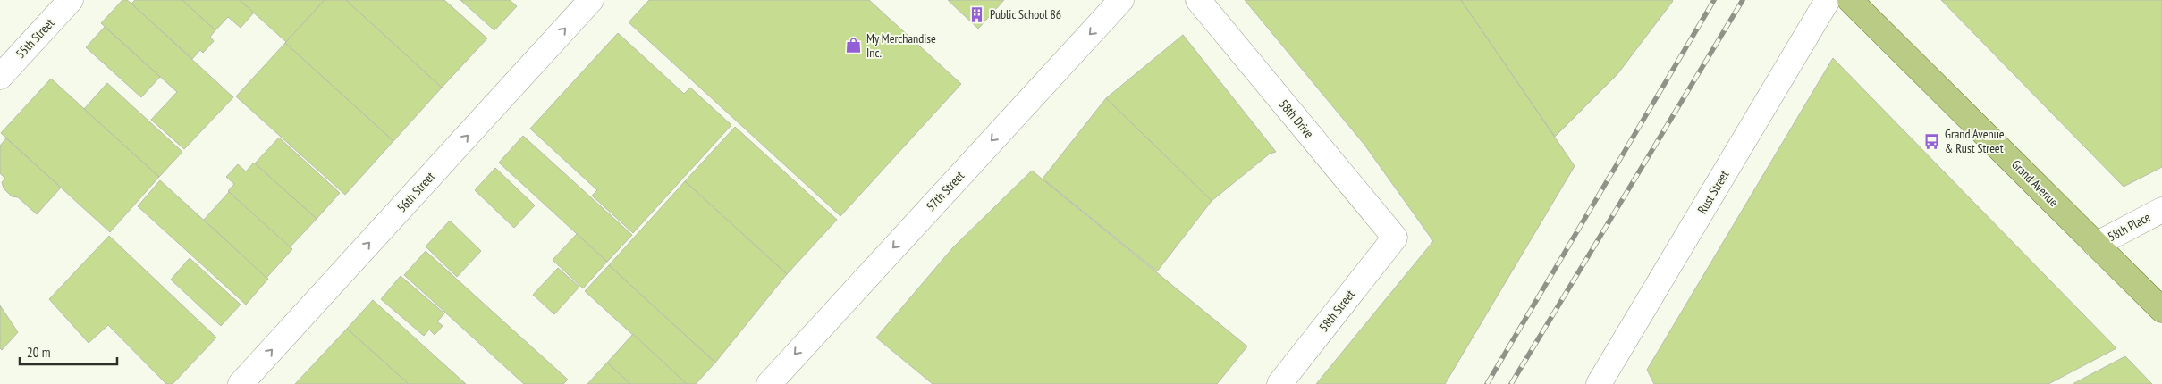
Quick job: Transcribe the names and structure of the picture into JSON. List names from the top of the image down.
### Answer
{
  "streets": {
    "main road": ["Grand Avenue"],
    "street": [
      "55th Street",
      "58th Drive",
      "57th Street",
      "56th Street",
      "Rust Street",
      "58th Place",
      "58th Street"
    ]
  },
  "crossings": [
    ["58th Drive", "58th Street"],
    ["Grand Avenue", "58th Place"]
  ],
  "one_way": ["57th Street", "56th Street"],
  "places": {
    "building": ["Public School 86"],
    "shop": ["My Merchandise Inc."],
    "bus stop": ["Grand Avenue & Rust Street"]
  },
  "scale_bar": "20 m"
}
